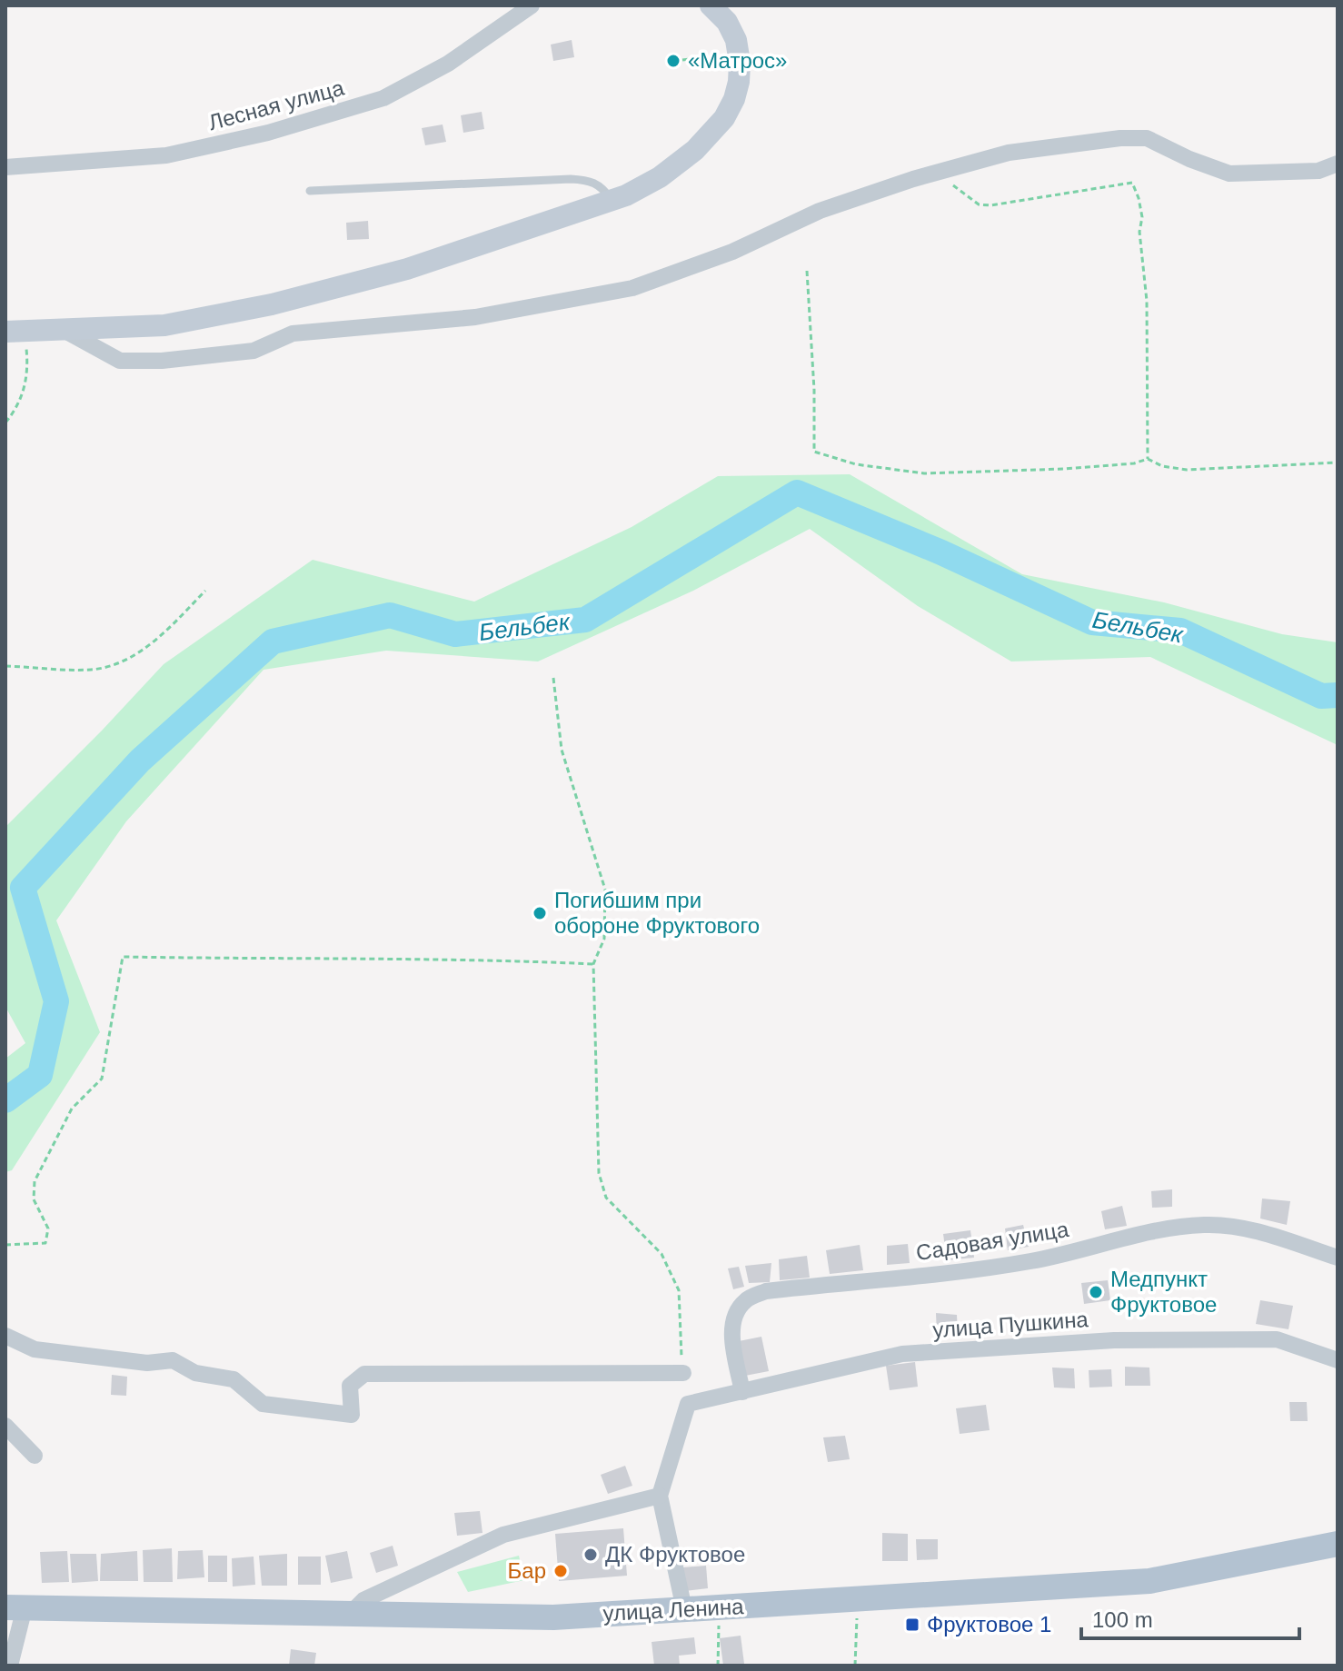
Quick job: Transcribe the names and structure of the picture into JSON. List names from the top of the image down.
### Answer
{
  "streets": {
    "main road": ["улица Ленина"],
    "street": ["Лесная улица", "Садовая улица", "улица Пушкина"]
  },
  "crossings": [
    ["Садовая улица", "улица Пушкина"]
  ],
  "water": ["Бельбек"],
  "places": {
    "other": [
      "«Матрос»",
      "Погибшим при обороне Фруктового",
      "Медпункт Фруктовое",
      "ДК Фруктовое",
      "Бар"
    ],
    "transit": ["Фруктовое 1"]
  },
  "scale_bar": "100 m"
}
